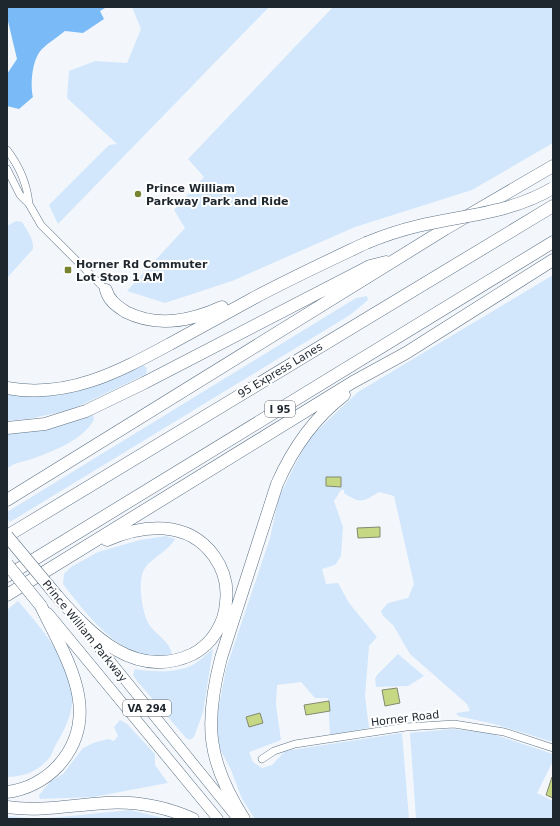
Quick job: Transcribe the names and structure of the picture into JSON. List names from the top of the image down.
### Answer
{
  "streets": {
    "highway": [
      "95 Express Lanes",
      "I 95",
      "Prince William Parkway",
      "VA 294"
    ],
    "street": ["Horner Road"]
  },
  "crossings": [
    ["95 Express Lanes", "Prince William Parkway"]
  ],
  "places": {
    "other": ["Prince William Parkway Park and Ride"],
    "transit": ["Horner Rd Commuter Lot Stop 1 AM"]
  }
}
